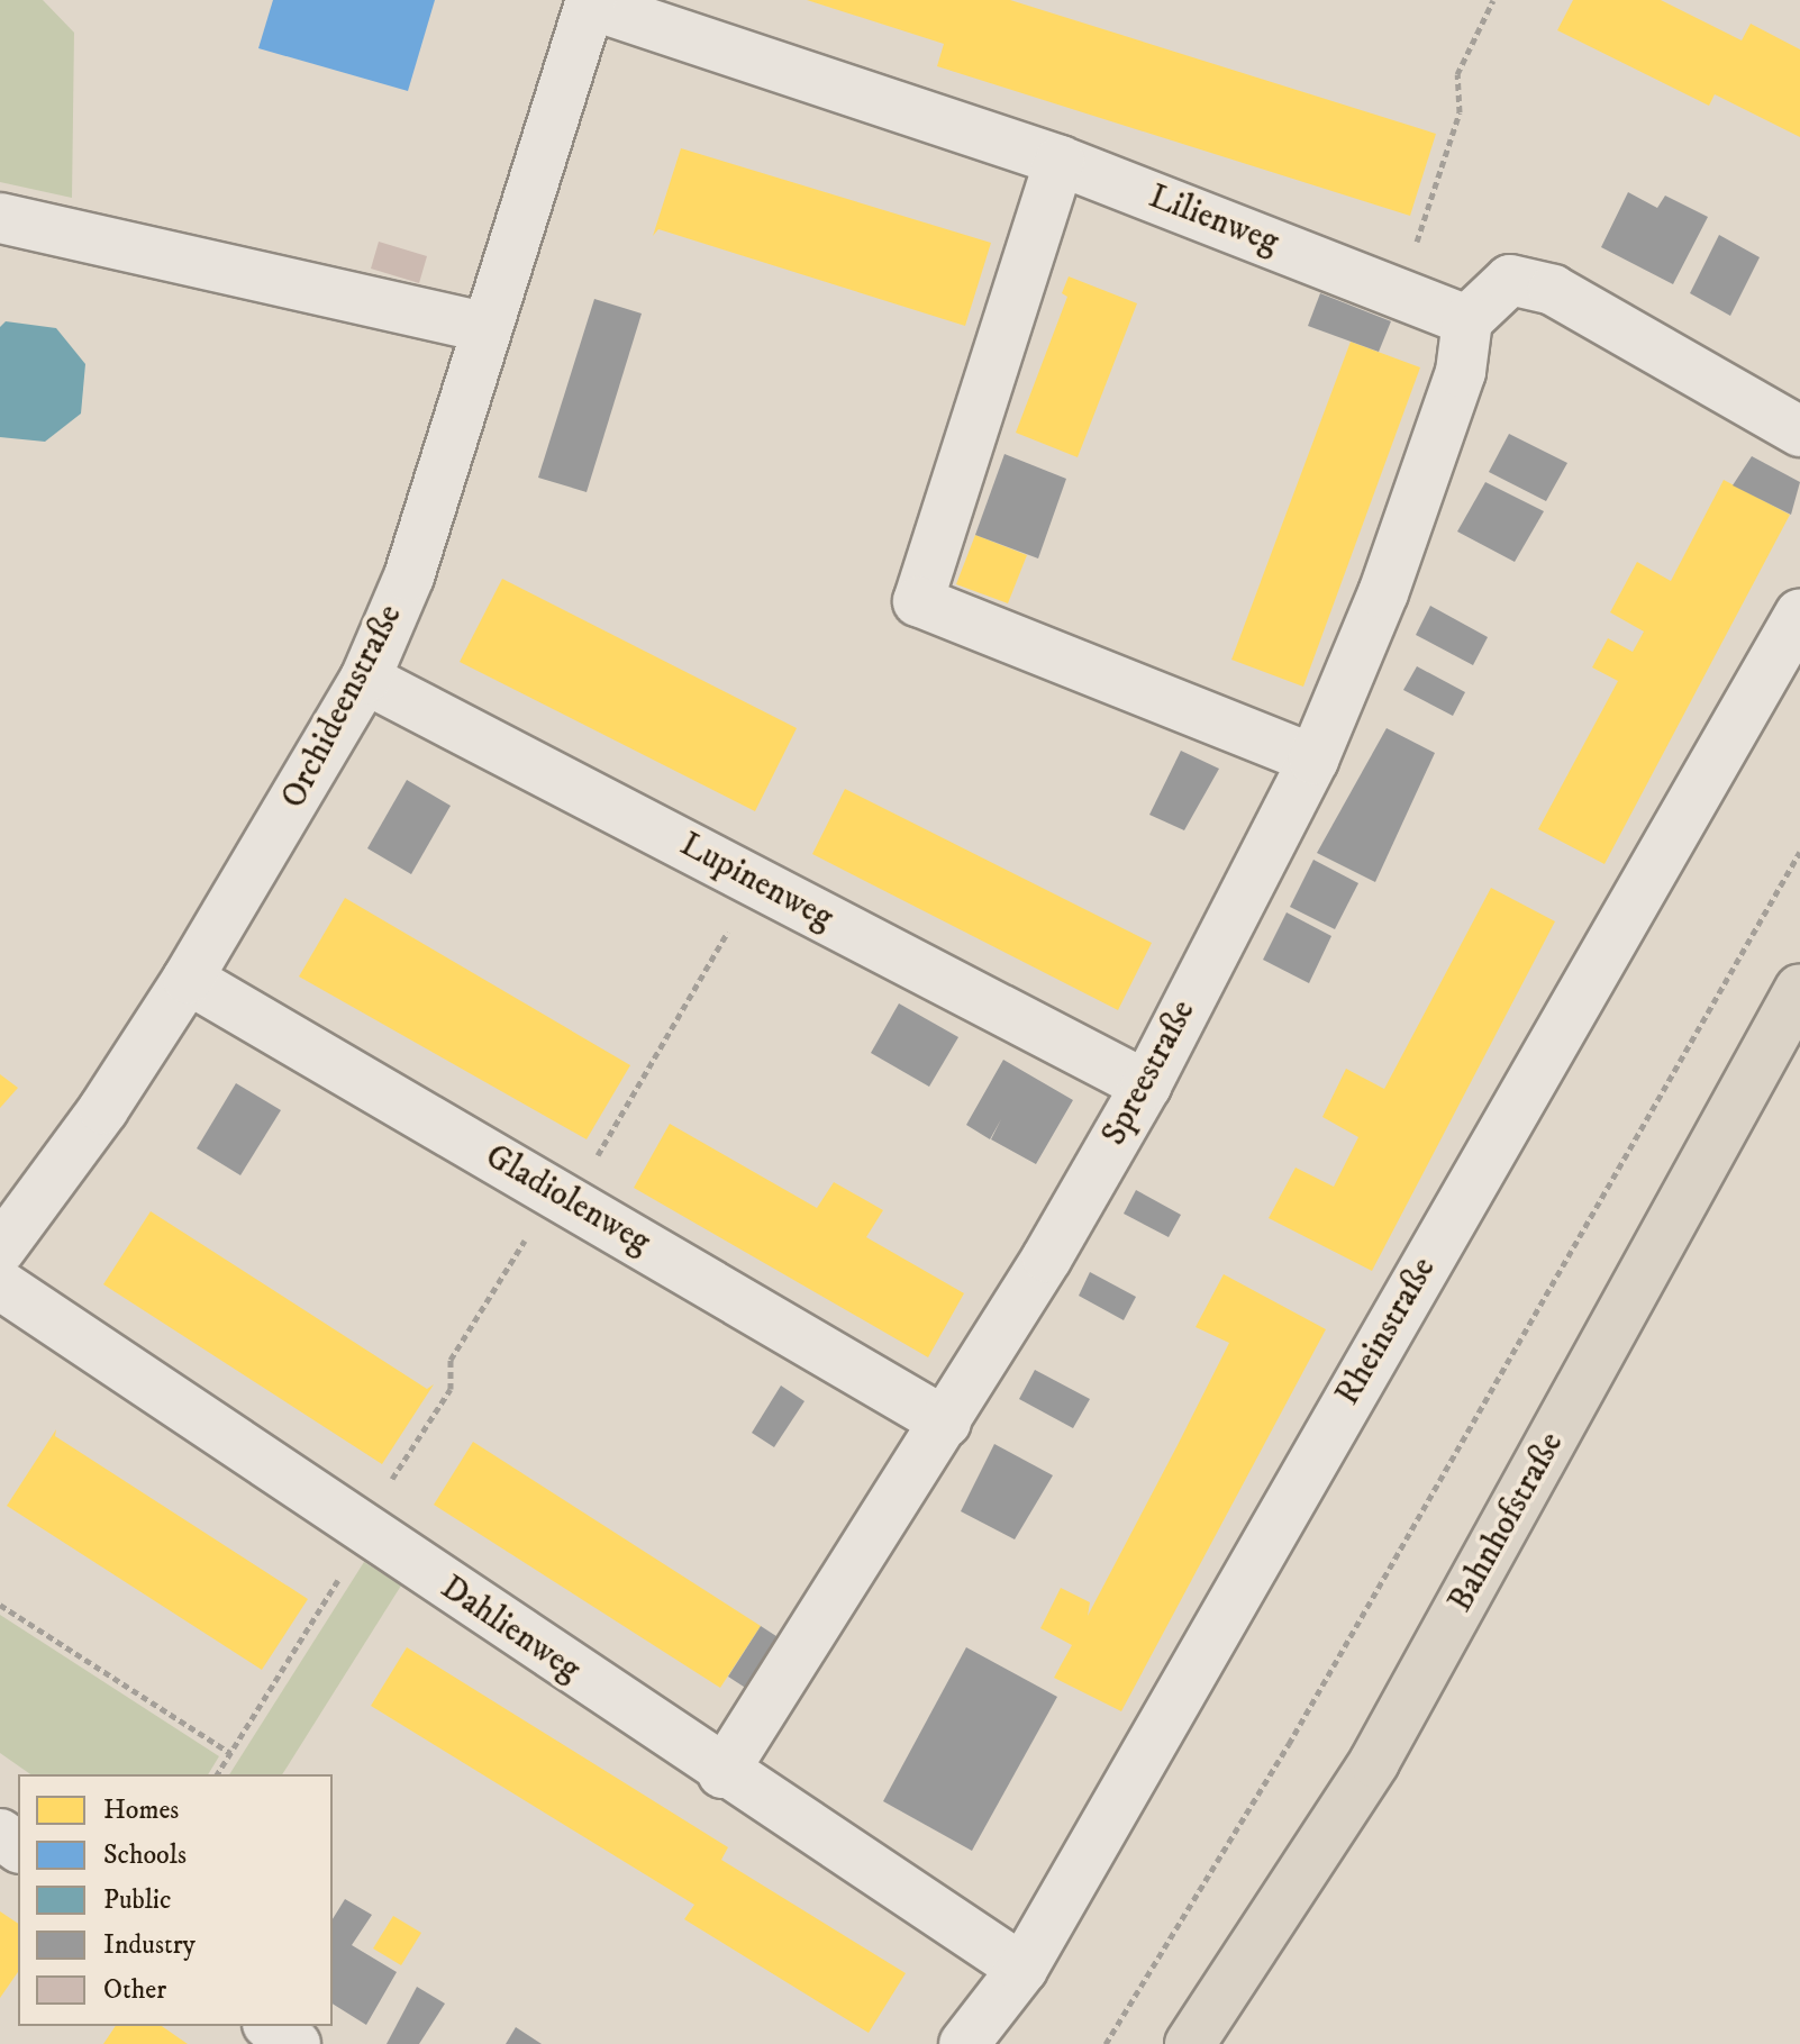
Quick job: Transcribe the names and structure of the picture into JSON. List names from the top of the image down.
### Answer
{
  "streets": {
    "main road": ["Bahnhofstraße"],
    "street": [
      "Lilienweg",
      "Orchideenstraße",
      "Lupinenweg",
      "Spreestraße",
      "Gladiolenweg",
      "Rheinstraße",
      "Dahlienweg"
    ]
  },
  "crossings": [
    ["Lilienweg", "Orchideenstraße"],
    ["Lilienweg", "Spreestraße"],
    ["Orchideenstraße", "Lupinenweg"],
    ["Orchideenstraße", "Gladiolenweg"],
    ["Lupinenweg", "Spreestraße"],
    ["Spreestraße", "Gladiolenweg"],
    ["Spreestraße", "Dahlienweg"],
    ["Rheinstraße", "Dahlienweg"]
  ],
  "legend": [
    "Homes",
    "Schools",
    "Public",
    "Industry",
    "Other"
  ]
}
